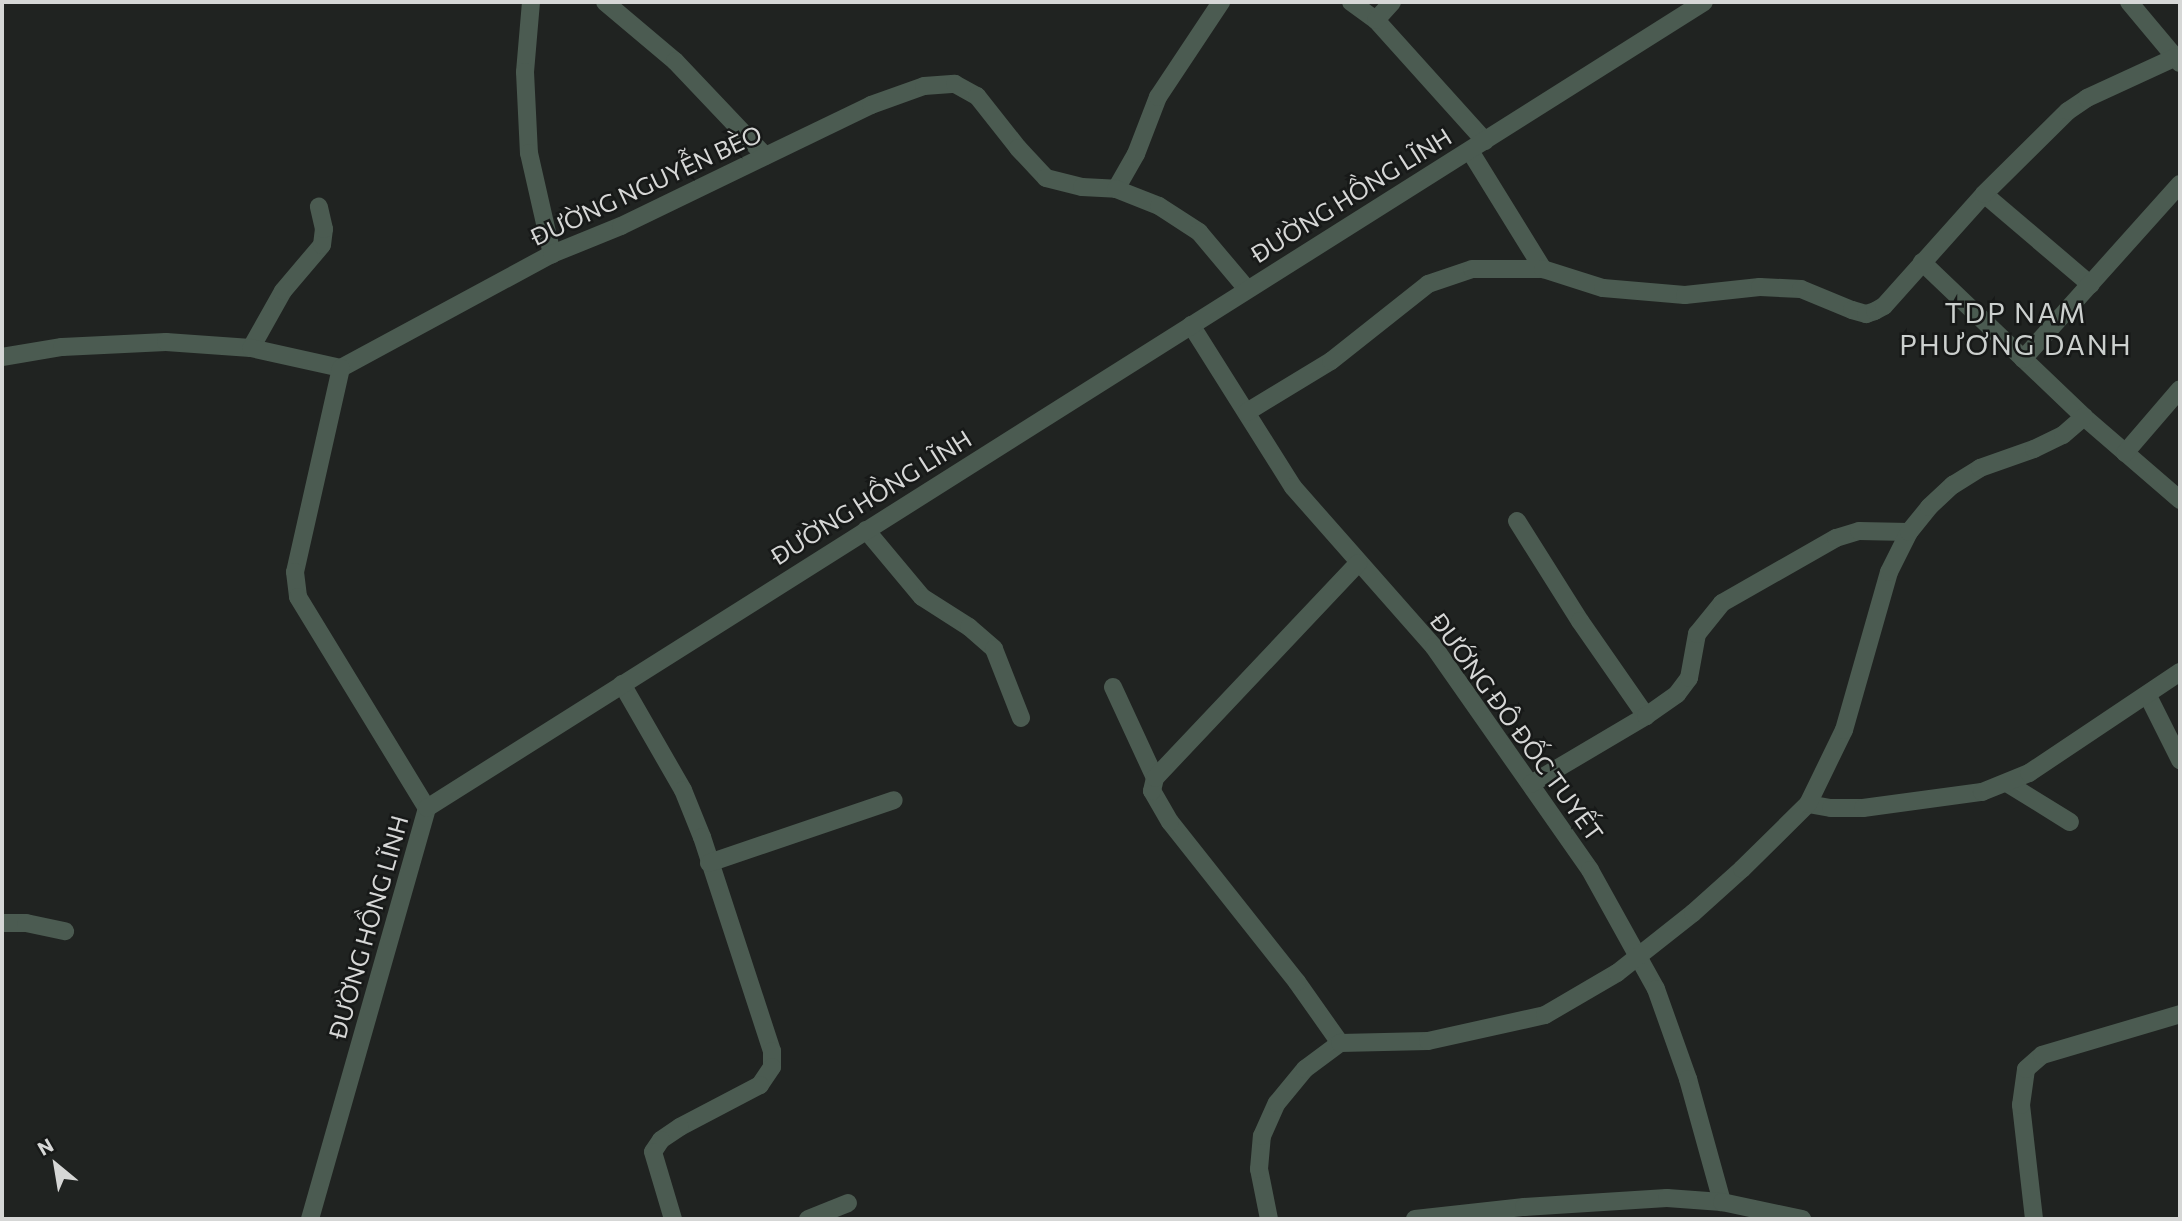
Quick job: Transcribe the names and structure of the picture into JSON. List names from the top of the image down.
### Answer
{
  "streets": {
    "street": ["ĐƯỜNG NGUYỄN BÈO", "ĐƯỜNG HỒNG LĨNH", "ĐƯỚNG ĐÔ ĐỐC TUYẾT"]
  },
  "crossings": [
    ["ĐƯỜNG NGUYỄN BÈO", "ĐƯỜNG HỒNG LĨNH"],
    ["ĐƯỜNG HỒNG LĨNH", "ĐƯỚNG ĐÔ ĐỐC TUYẾT"]
  ],
  "districts": ["TDP NAM PHƯƠNG DANH"],
  "north": "top left"
}
